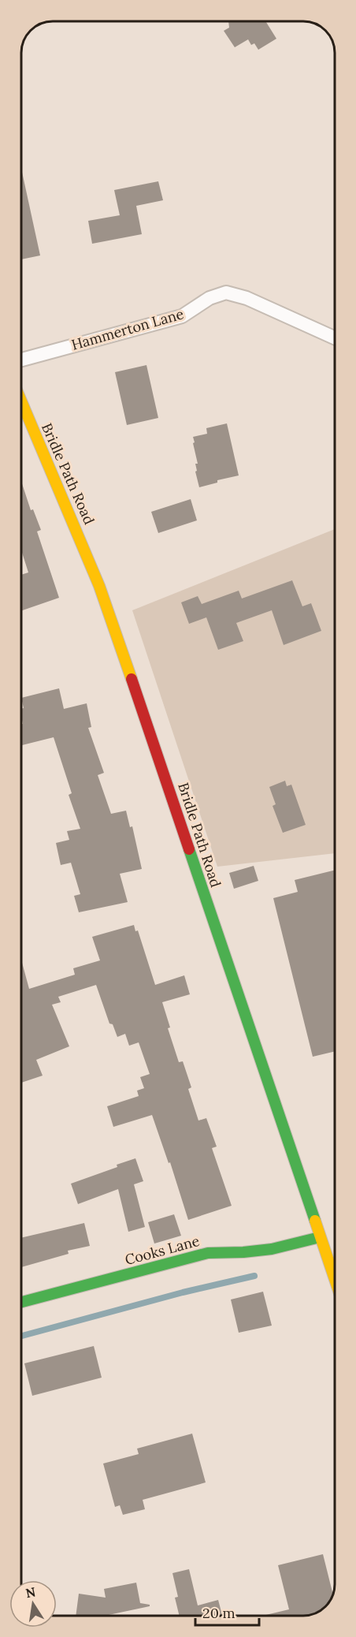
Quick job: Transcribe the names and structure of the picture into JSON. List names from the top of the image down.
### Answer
{
  "streets": {
    "street": ["Bridle Path Road", "Cooks Lane"],
    "lane": ["Hammerton Lane"]
  },
  "crossings": [
    ["Bridle Path Road", "Cooks Lane"]
  ],
  "scale_bar": "20 m",
  "north": "top"
}
